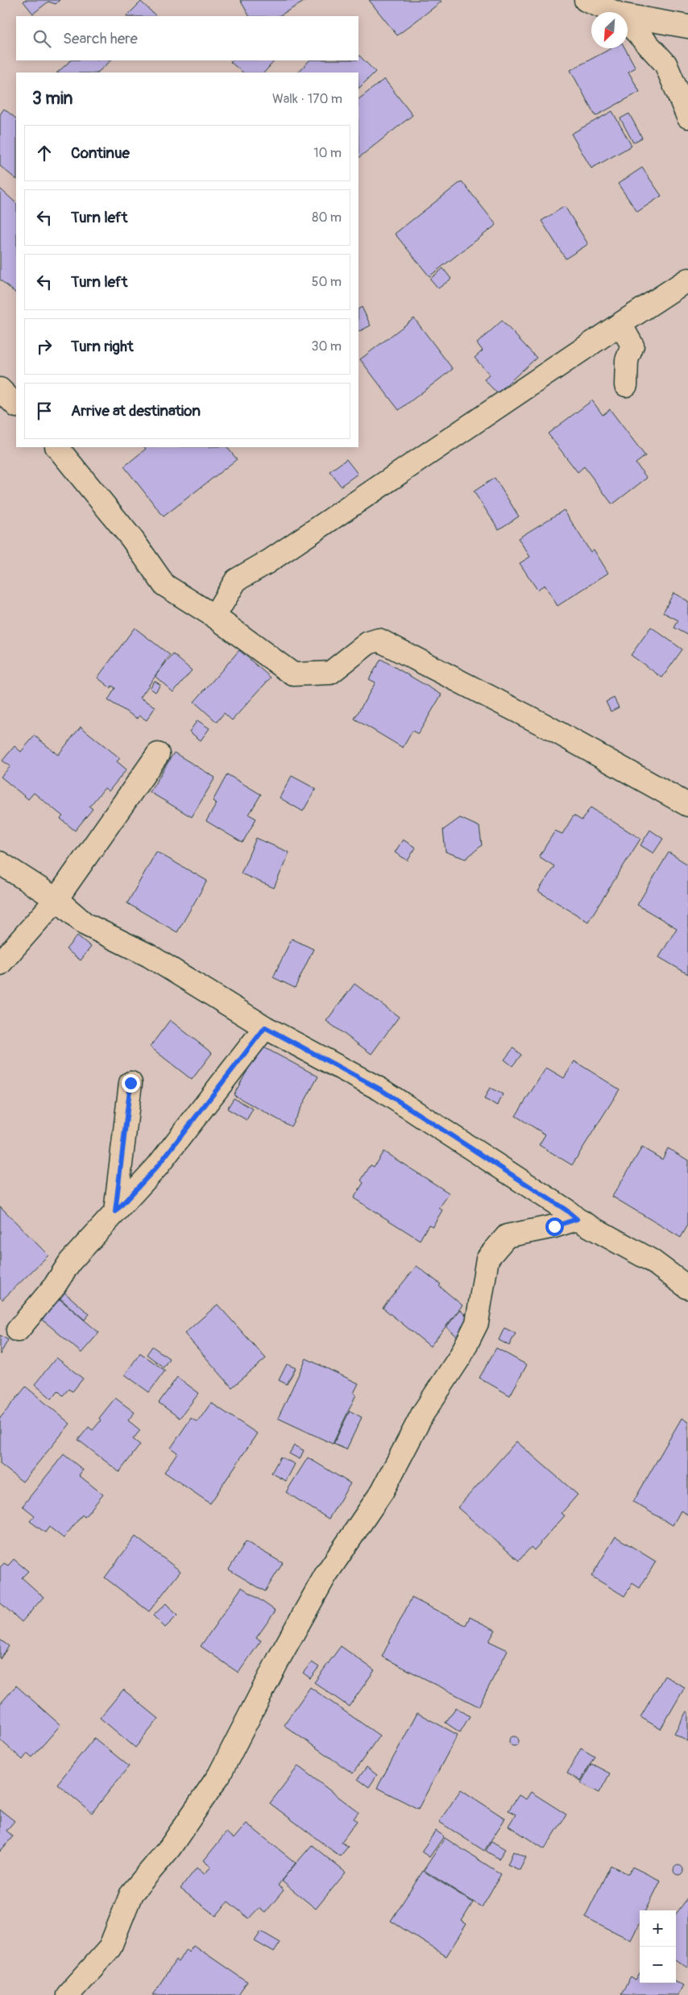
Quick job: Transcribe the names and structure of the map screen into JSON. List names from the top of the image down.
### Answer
{
  "north": "bottom left",
  "page": {
    "search": "Search here",
    "heading": ["3 min", "Walk · 170 m"],
    "list": [
      ["Continue", "10 m"],
      ["Turn left", "80 m"],
      ["Turn left", "50 m"],
      ["Turn right", "30 m"],
      "Arrive at destination"
    ],
    "map_buttons": ["+", "−"]
  }
}
